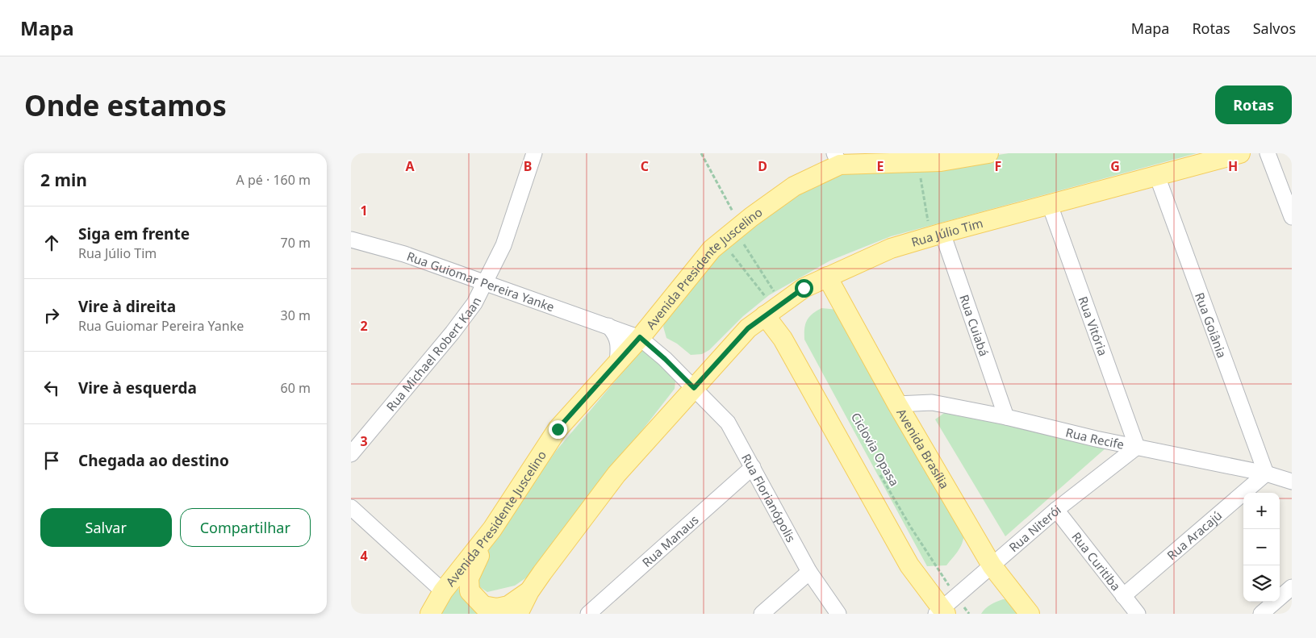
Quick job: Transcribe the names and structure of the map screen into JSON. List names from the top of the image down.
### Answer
{
  "streets": {
    "main road": ["Rua Júlio Tim", "Avenida Presidente Juscelino", "Avenida Brasília"],
    "street": [
      "Rua Guiomar Pereira Yanke",
      "Rua Cuiabá",
      "Rua Goiânia",
      "Rua Vitória",
      "Rua Michael Robert Kaan",
      "Rua Recife",
      "Rua Florianópolis",
      "Rua Niterói",
      "Rua Aracajú",
      "Rua Manaus",
      "Rua Curitiba"
    ],
    "path": ["Ciclovia Opasa"]
  },
  "crossings": [
    ["Rua Júlio Tim", "Rua Guiomar Pereira Yanke"],
    ["Rua Júlio Tim", "Rua Cuiabá"],
    ["Rua Júlio Tim", "Rua Goiânia"],
    ["Rua Júlio Tim", "Rua Vitória"],
    ["Rua Júlio Tim", "Avenida Brasília"],
    ["Rua Júlio Tim", "Rua Florianópolis"],
    ["Avenida Presidente Juscelino", "Rua Guiomar Pereira Yanke"],
    ["Rua Guiomar Pereira Yanke", "Rua Michael Robert Kaan"],
    ["Rua Guiomar Pereira Yanke", "Rua Florianópolis"],
    ["Rua Cuiabá", "Rua Recife"],
    ["Rua Goiânia", "Rua Recife"],
    ["Rua Goiânia", "Rua Aracajú"],
    ["Rua Vitória", "Rua Recife"],
    ["Rua Vitória", "Rua Niterói"],
    ["Rua Recife", "Avenida Brasília"],
    ["Rua Recife", "Rua Niterói"],
    ["Rua Recife", "Rua Aracajú"],
    ["Avenida Brasília", "Rua Niterói"],
    ["Rua Florianópolis", "Rua Manaus"],
    ["Rua Niterói", "Rua Curitiba"],
    ["Rua Aracajú", "Rua Curitiba"]
  ],
  "page": {
    "header": "Mapa",
    "nav": ["Mapa", "Rotas", "Salvos"],
    "buttons": [
      "Rotas",
      ["Salvar", "Compartilhar"]
    ],
    "title": "Onde estamos",
    "heading": ["2 min", "A pé · 160 m"],
    "list": [
      ["Siga em frente", "Rua Júlio Tim", "70 m"],
      ["Vire à direita", "Rua Guiomar Pereira Yanke", "30 m"],
      ["Vire à esquerda", "60 m"],
      "Chegada ao destino"
    ],
    "map_buttons": ["+", "−"]
  },
  "grid": {
    "columns": [
      "A",
      "B",
      "C",
      "D",
      "E",
      "F",
      "G",
      "H"
    ],
    "rows": [
      "1",
      "2",
      "3",
      "4"
    ]
  }
}
